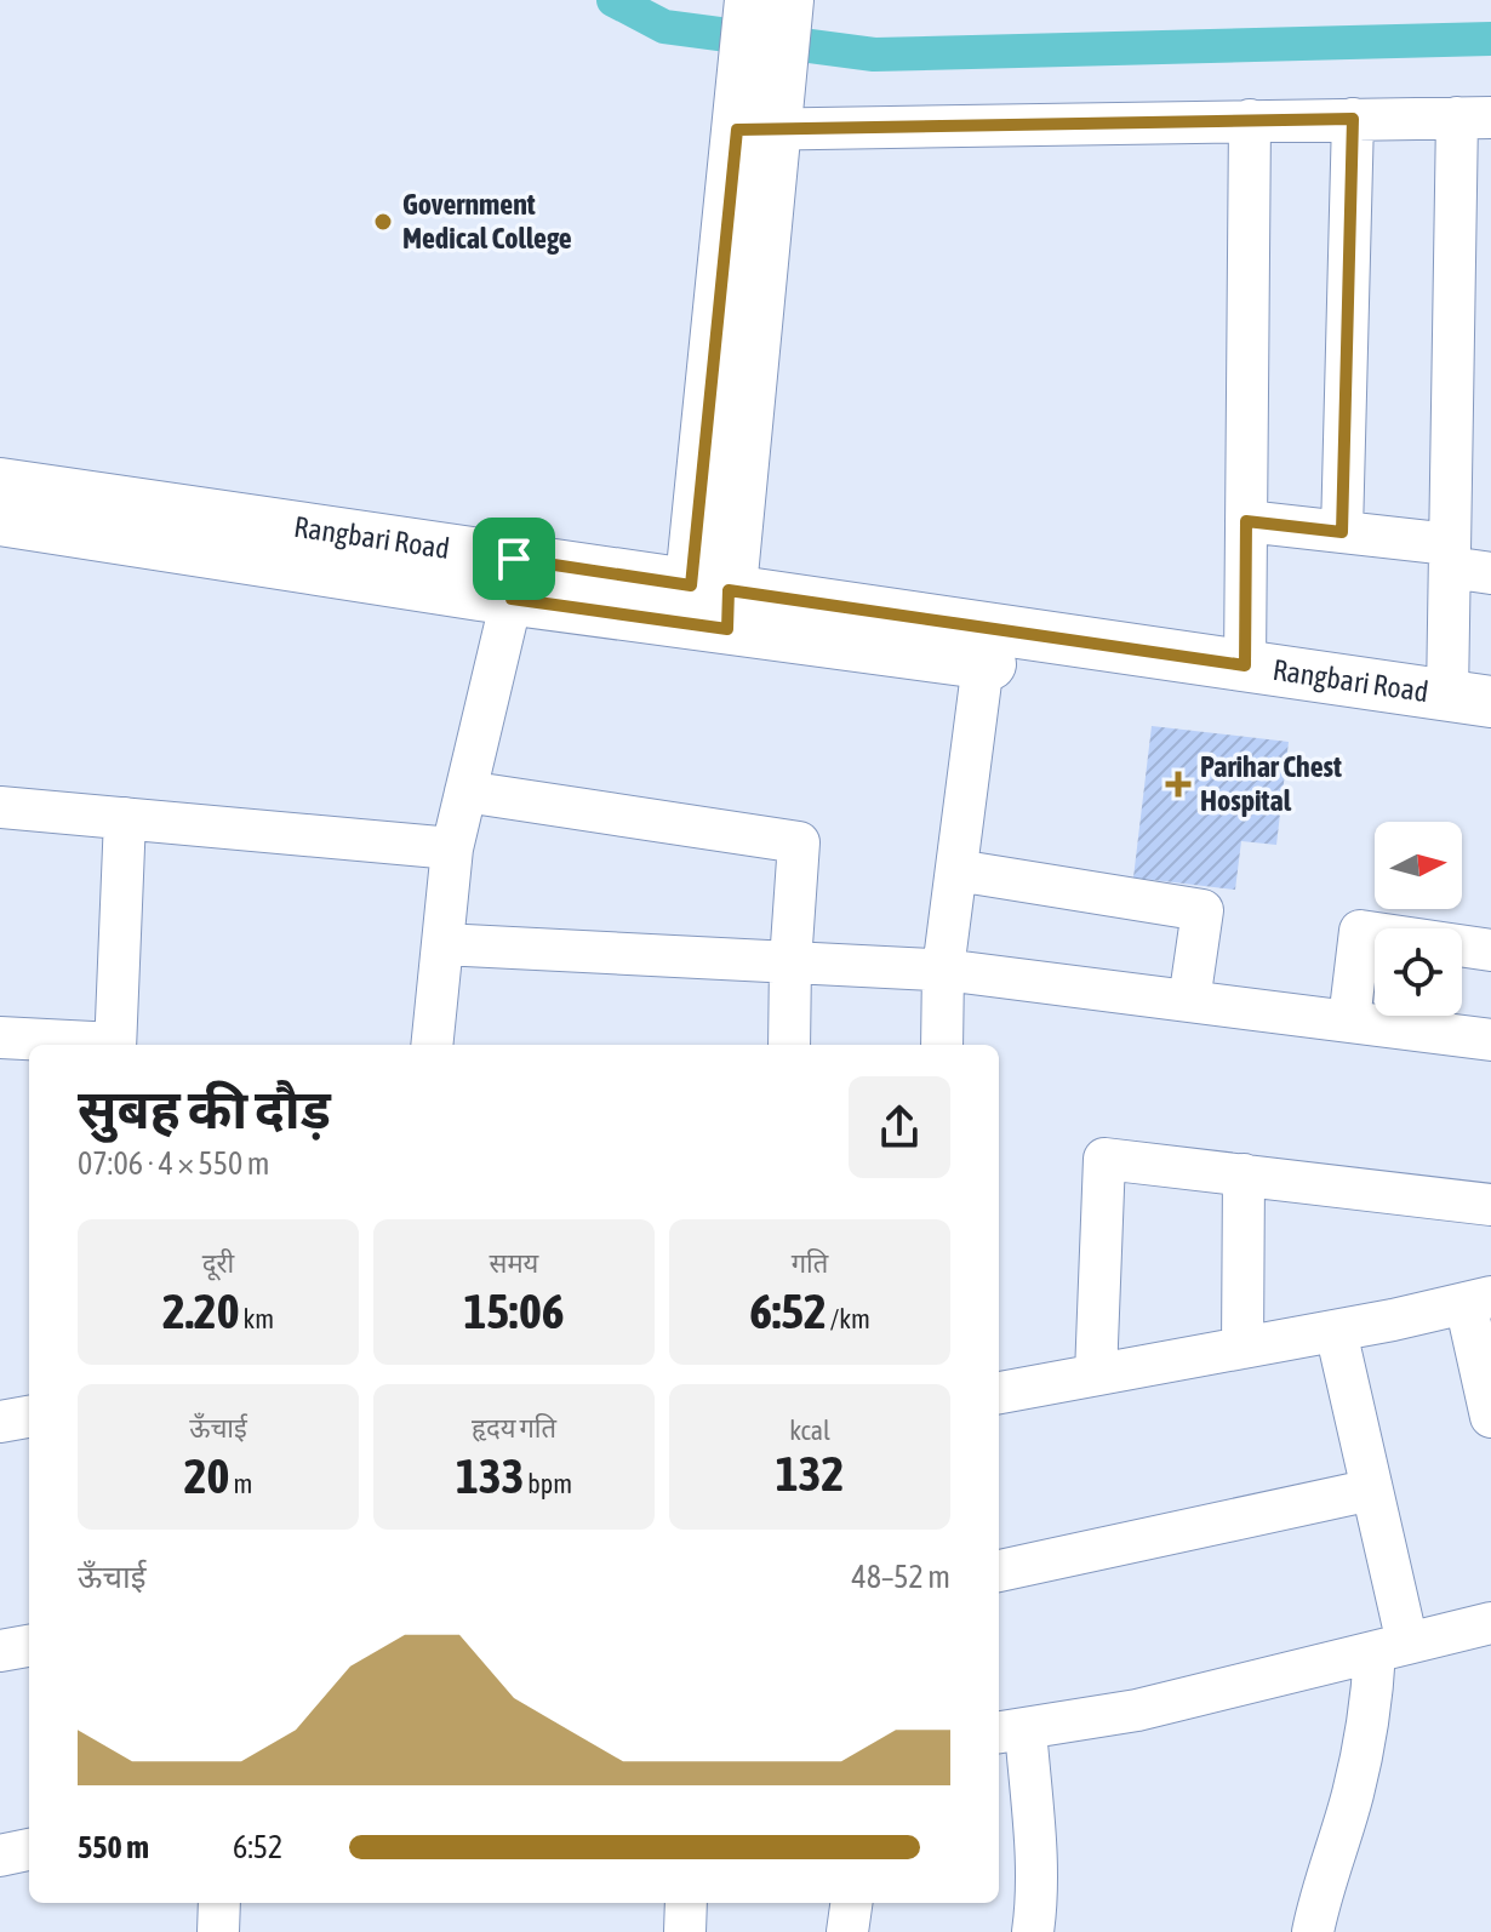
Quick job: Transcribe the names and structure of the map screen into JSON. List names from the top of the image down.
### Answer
{
  "streets": {
    "street": ["Rangbari Road"]
  },
  "places": {
    "other": ["Government Medical College"],
    "health": ["Parihar Chest Hospital"]
  },
  "north": "right",
  "page": {
    "heading": ["सुबह की दौड़", "07:06 · 4 × 550 m"],
    "stats": [
      ["दूरी", "2.20 km"],
      ["समय", "15:06"],
      ["गति", "6:52 /km"],
      ["ऊँचाई", "20 m"],
      ["हृदय गति", "133 bpm"],
      ["kcal", "132"]
    ],
    "chart": ["ऊँचाई", "48–52 m"],
    "list": [
      {
        "name": "550 m",
        "note": "6:52"
      }
    ]
  }
}
